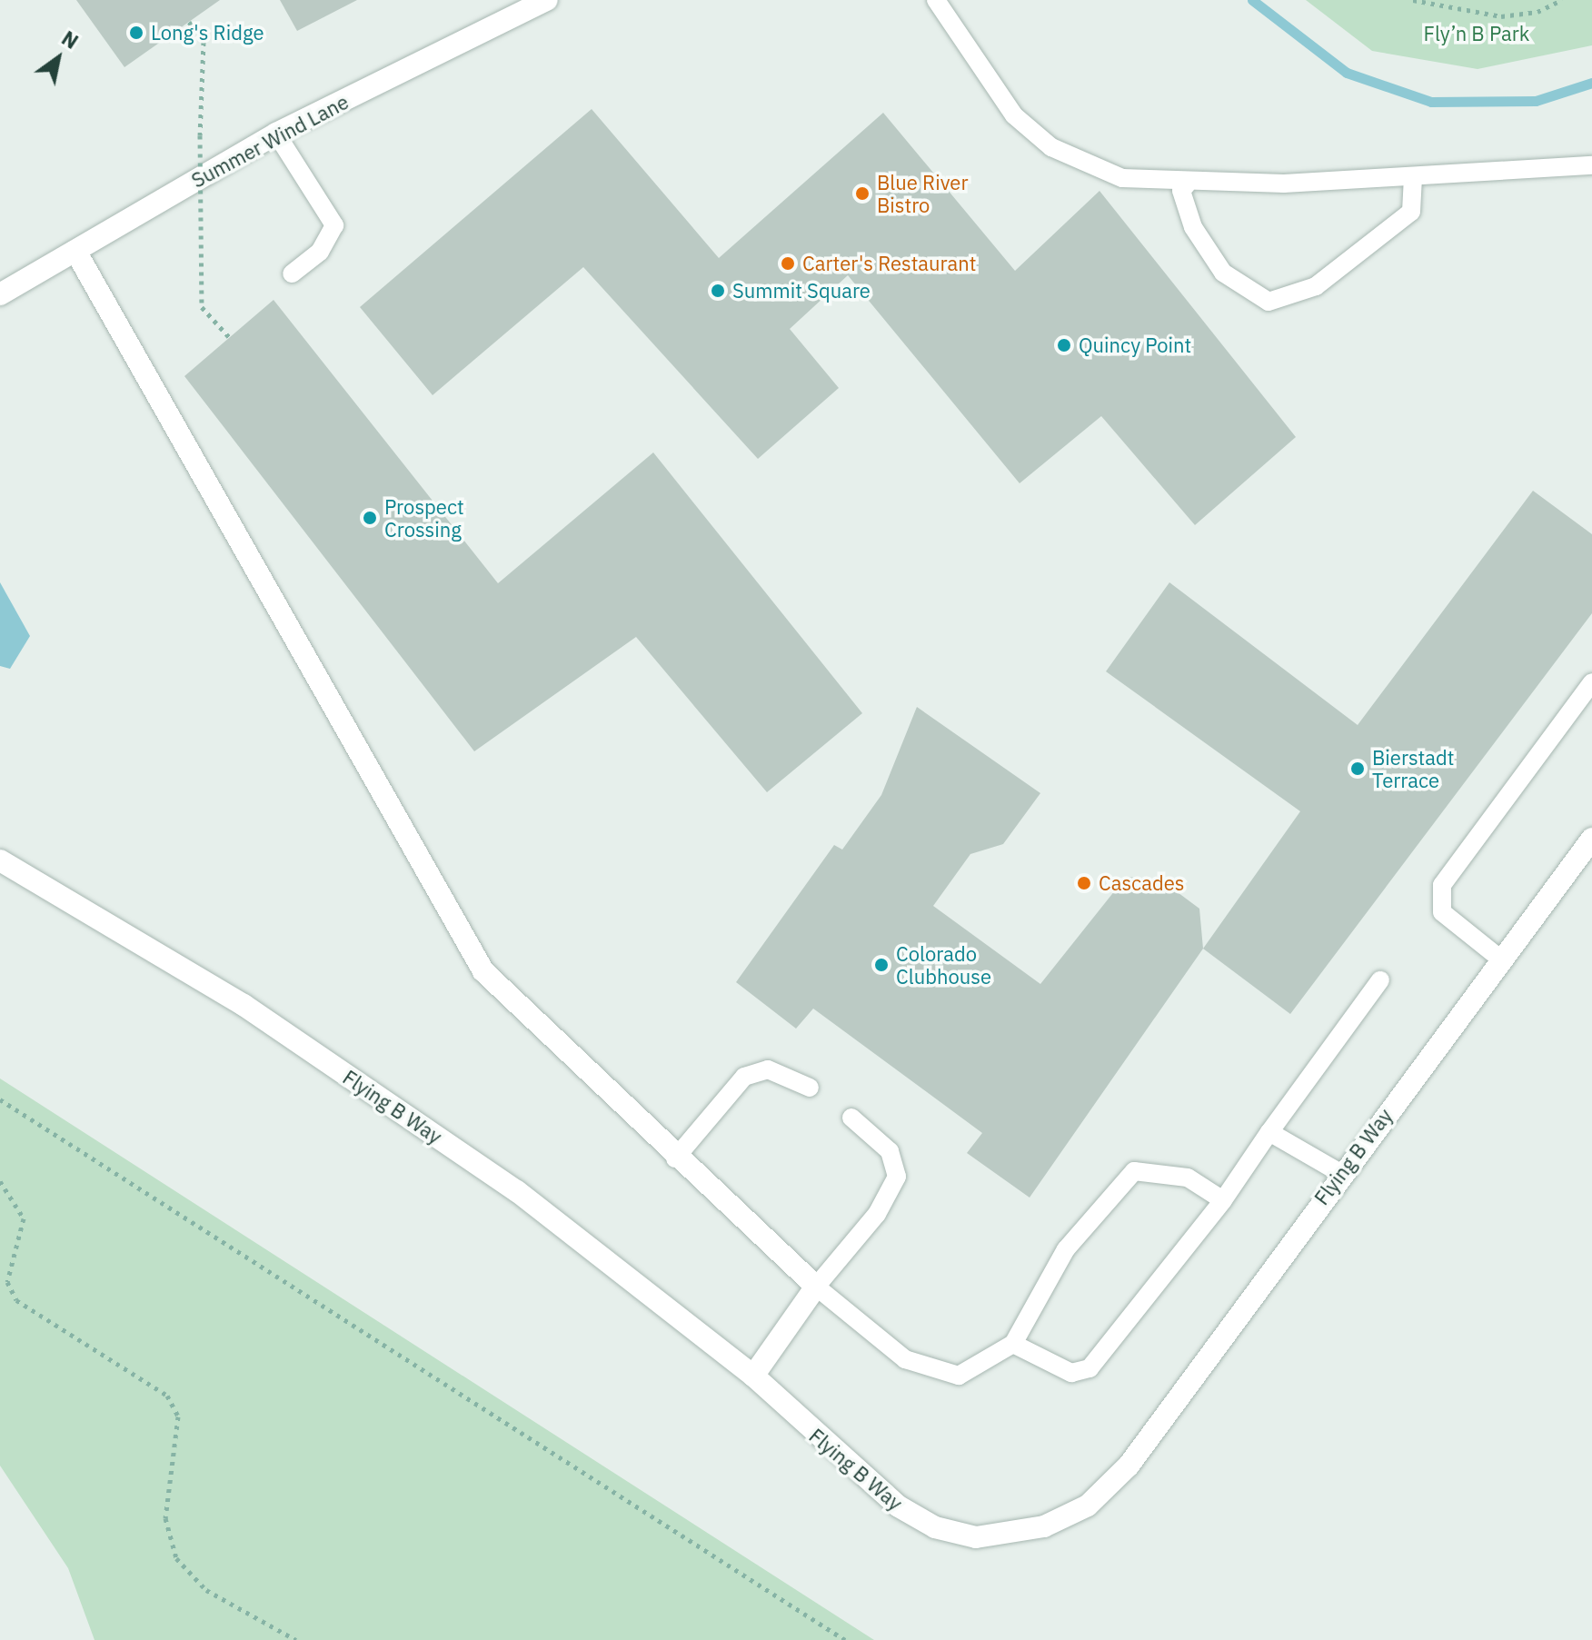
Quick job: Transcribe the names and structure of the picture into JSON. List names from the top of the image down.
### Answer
{
  "streets": {
    "street": ["Summer Wind Lane", "Flying B Way"]
  },
  "parks": ["Fly’n B Park"],
  "places": [
    "Long's Ridge",
    "Blue River Bistro",
    "Carter's Restaurant",
    "Summit Square",
    "Quincy Point",
    "Prospect Crossing",
    "Bierstadt Terrace",
    "Cascades",
    "Colorado Clubhouse"
  ],
  "north": "top right"
}
